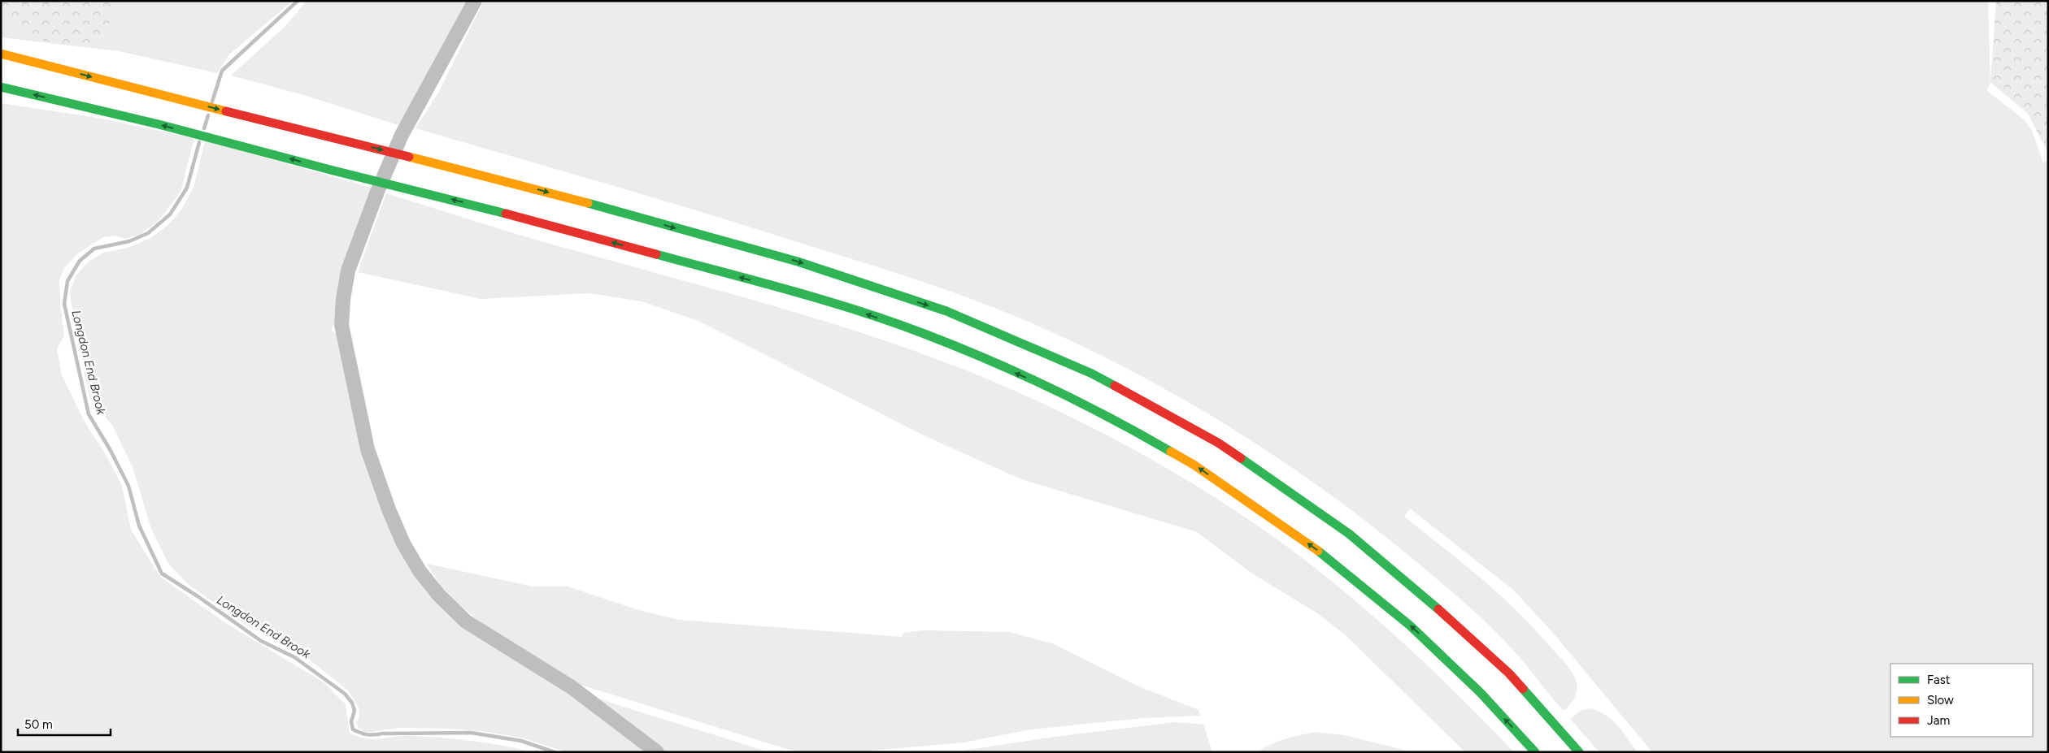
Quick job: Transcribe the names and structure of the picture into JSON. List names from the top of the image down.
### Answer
{
  "water": ["Longdon End Brook"],
  "legend": ["Fast", "Slow", "Jam"],
  "scale_bar": "50 m"
}
